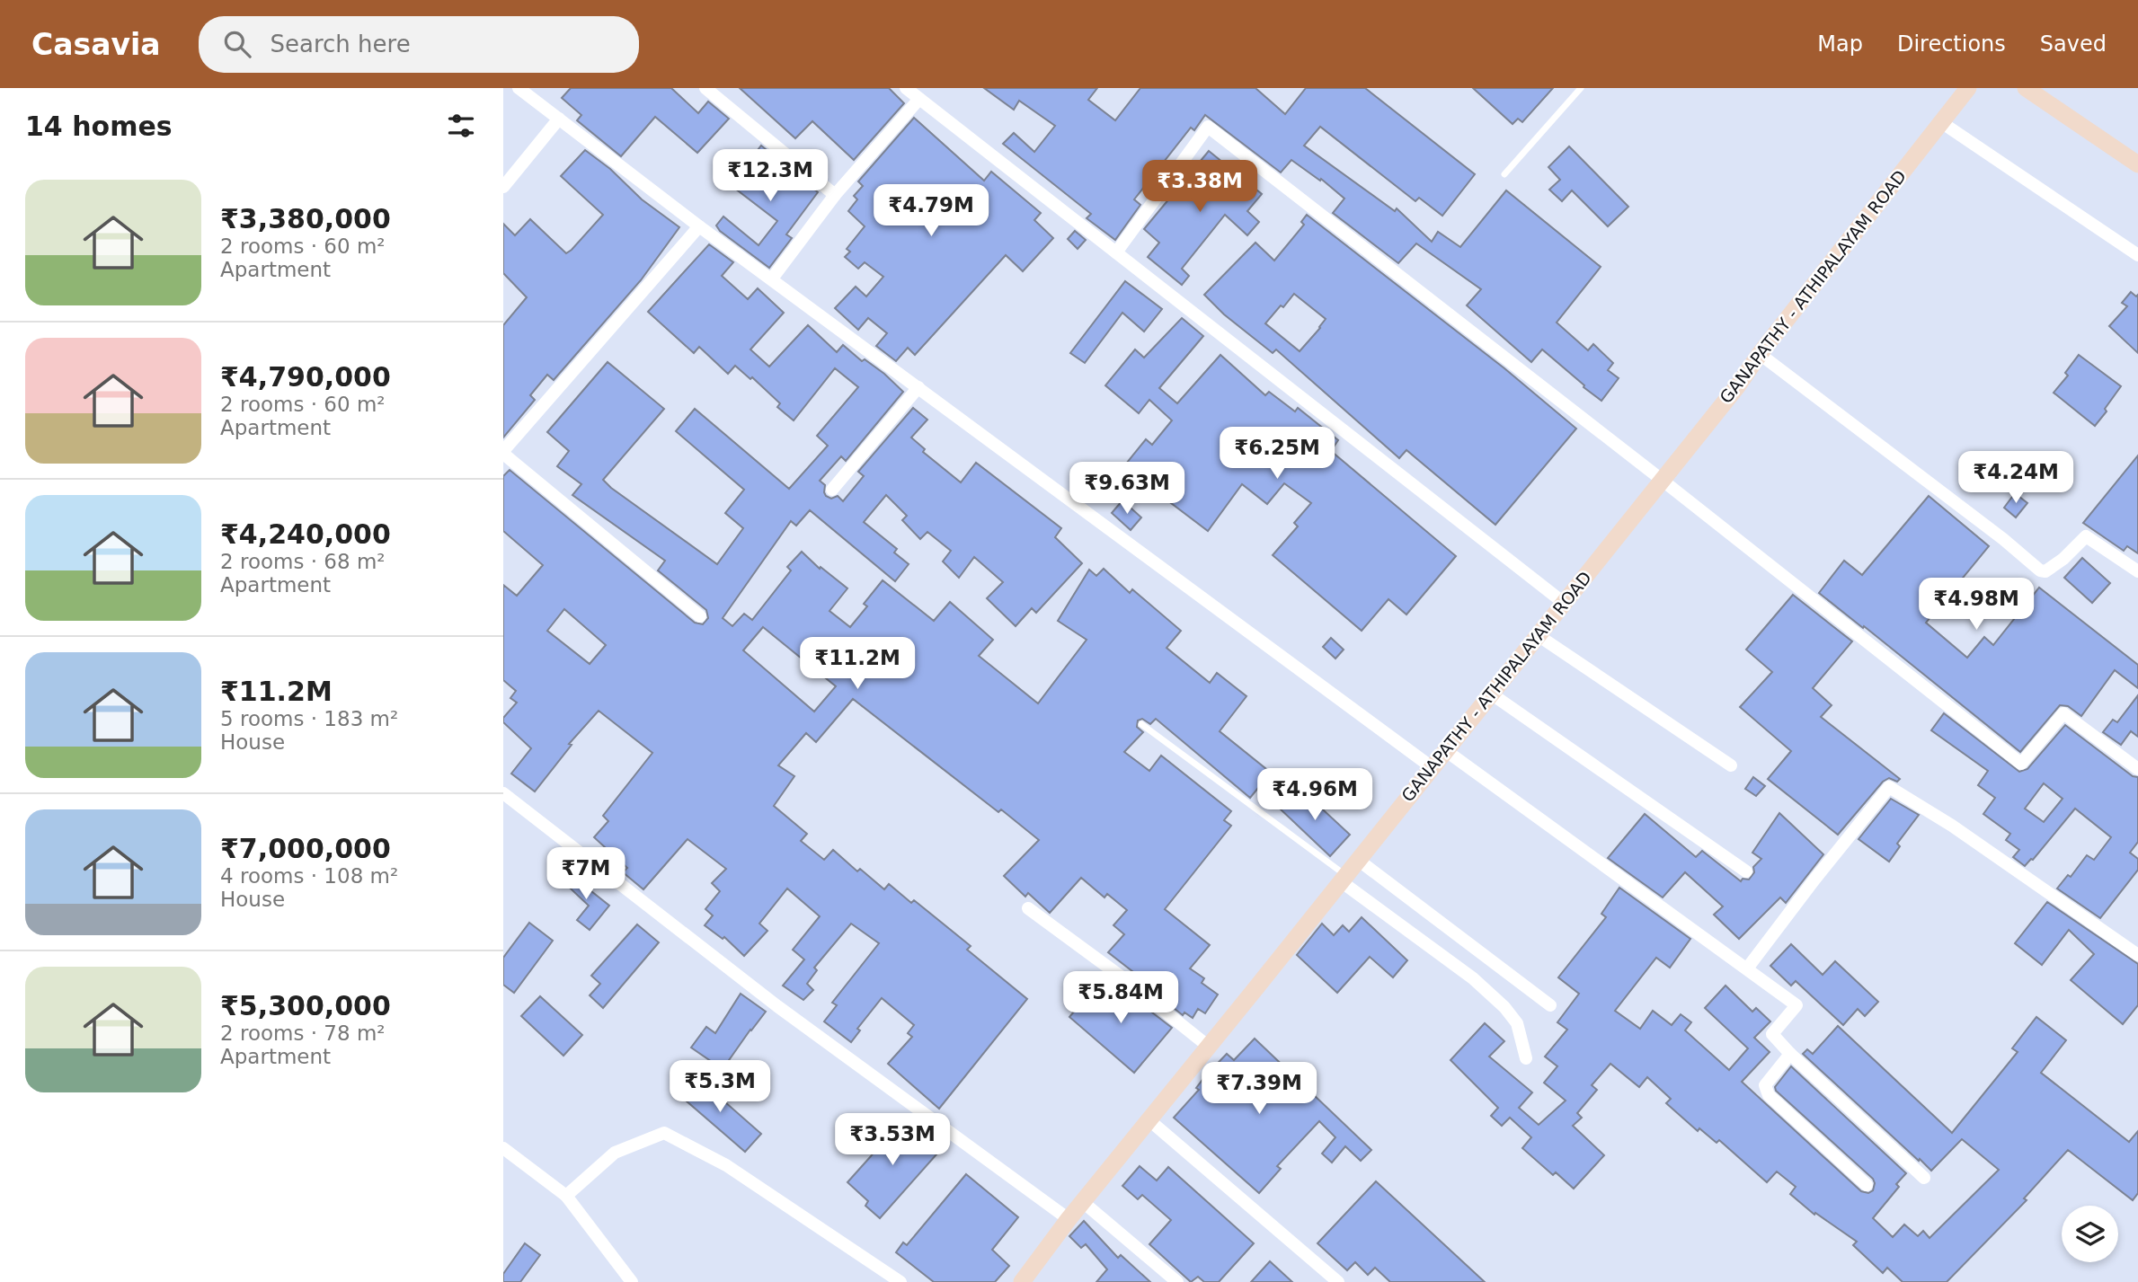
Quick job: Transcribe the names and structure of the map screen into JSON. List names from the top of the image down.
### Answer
{
  "streets": {
    "main road": ["GANAPATHY - ATHIPALAYAM ROAD"]
  },
  "page": {
    "header": "Casavia",
    "search": "Search here",
    "nav": ["Map", "Directions", "Saved"],
    "heading": "14 homes",
    "price": [
      "₹12.3M",
      "₹3.38M",
      "₹4.79M",
      "₹6.25M",
      "₹4.24M",
      "₹9.63M",
      "₹4.98M",
      "₹11.2M",
      "₹4.96M",
      "₹7M",
      "₹5.84M",
      "₹5.3M",
      "₹7.39M",
      "₹3.53M"
    ],
    "list": [
      {
        "name": "₹3,380,000",
        "note": "2 rooms · 60 m² · Apartment"
      },
      {
        "name": "₹4,790,000",
        "note": "2 rooms · 60 m² · Apartment"
      },
      {
        "name": "₹4,240,000",
        "note": "2 rooms · 68 m² · Apartment"
      },
      {
        "name": "₹11.2M",
        "note": "5 rooms · 183 m² · House"
      },
      {
        "name": "₹7,000,000",
        "note": "4 rooms · 108 m² · House"
      },
      {
        "name": "₹5,300,000",
        "note": "2 rooms · 78 m² · Apartment"
      }
    ]
  }
}
